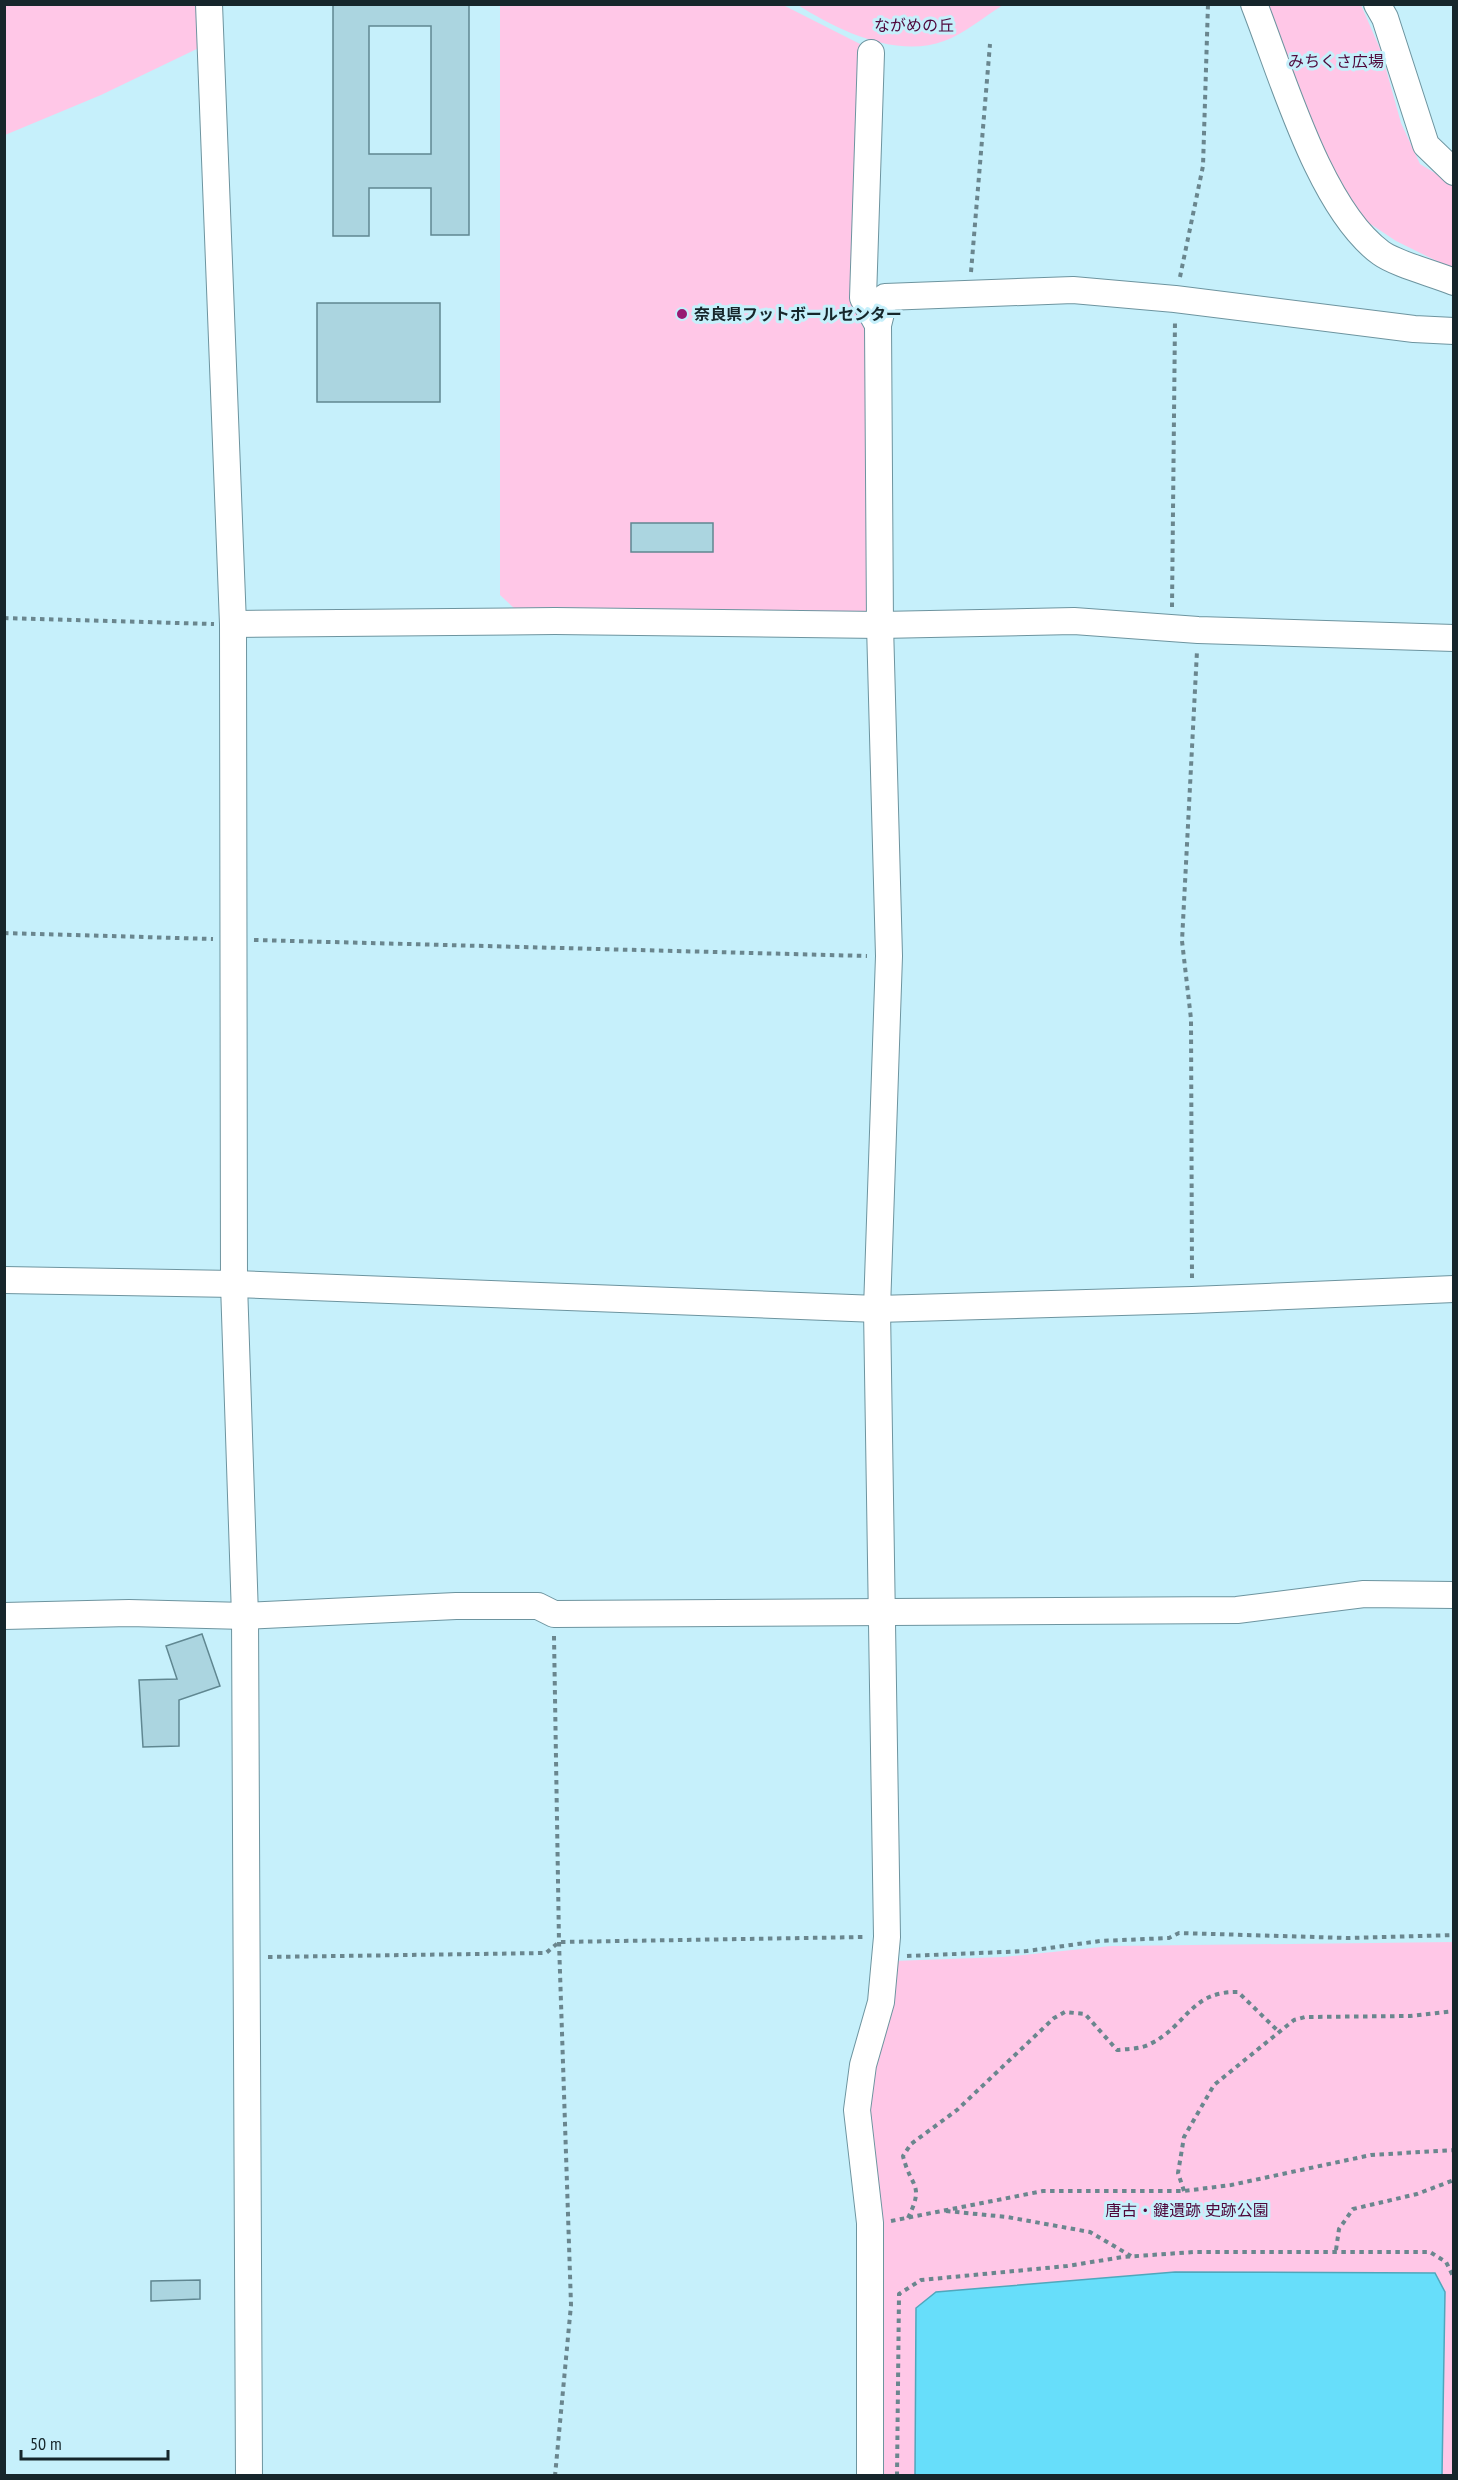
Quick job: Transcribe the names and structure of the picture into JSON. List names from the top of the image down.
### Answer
{
  "parks": ["ながめの丘", "みちくさ広場", "唐古・鍵遺跡 史跡公園"],
  "places": ["奈良県フットボールセンター"],
  "scale_bar": "50 m"
}
